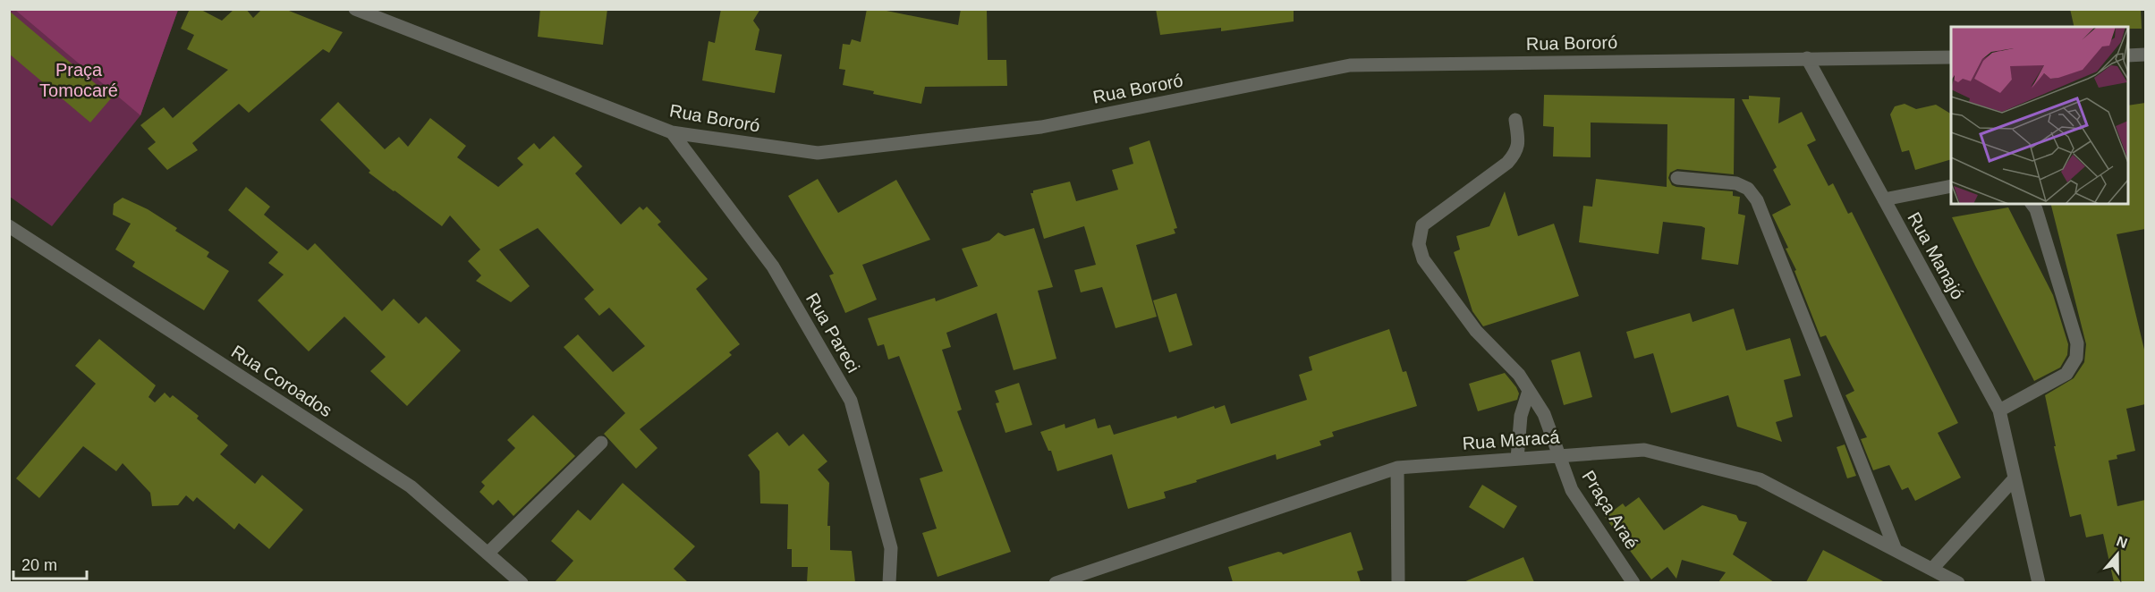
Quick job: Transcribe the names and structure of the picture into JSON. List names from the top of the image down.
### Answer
{
  "streets": {
    "street": [
      "Rua Bororó",
      "Rua Manajó",
      "Rua Pareci",
      "Rua Coroados",
      "Rua Maracá",
      "Praça Araé"
    ]
  },
  "crossings": [
    ["Rua Bororó", "Rua Manajó"],
    ["Rua Bororó", "Rua Pareci"],
    ["Rua Maracá", "Praça Araé"]
  ],
  "parks": ["Praça Tomocaré"],
  "scale_bar": "20 m",
  "north": "top"
}
